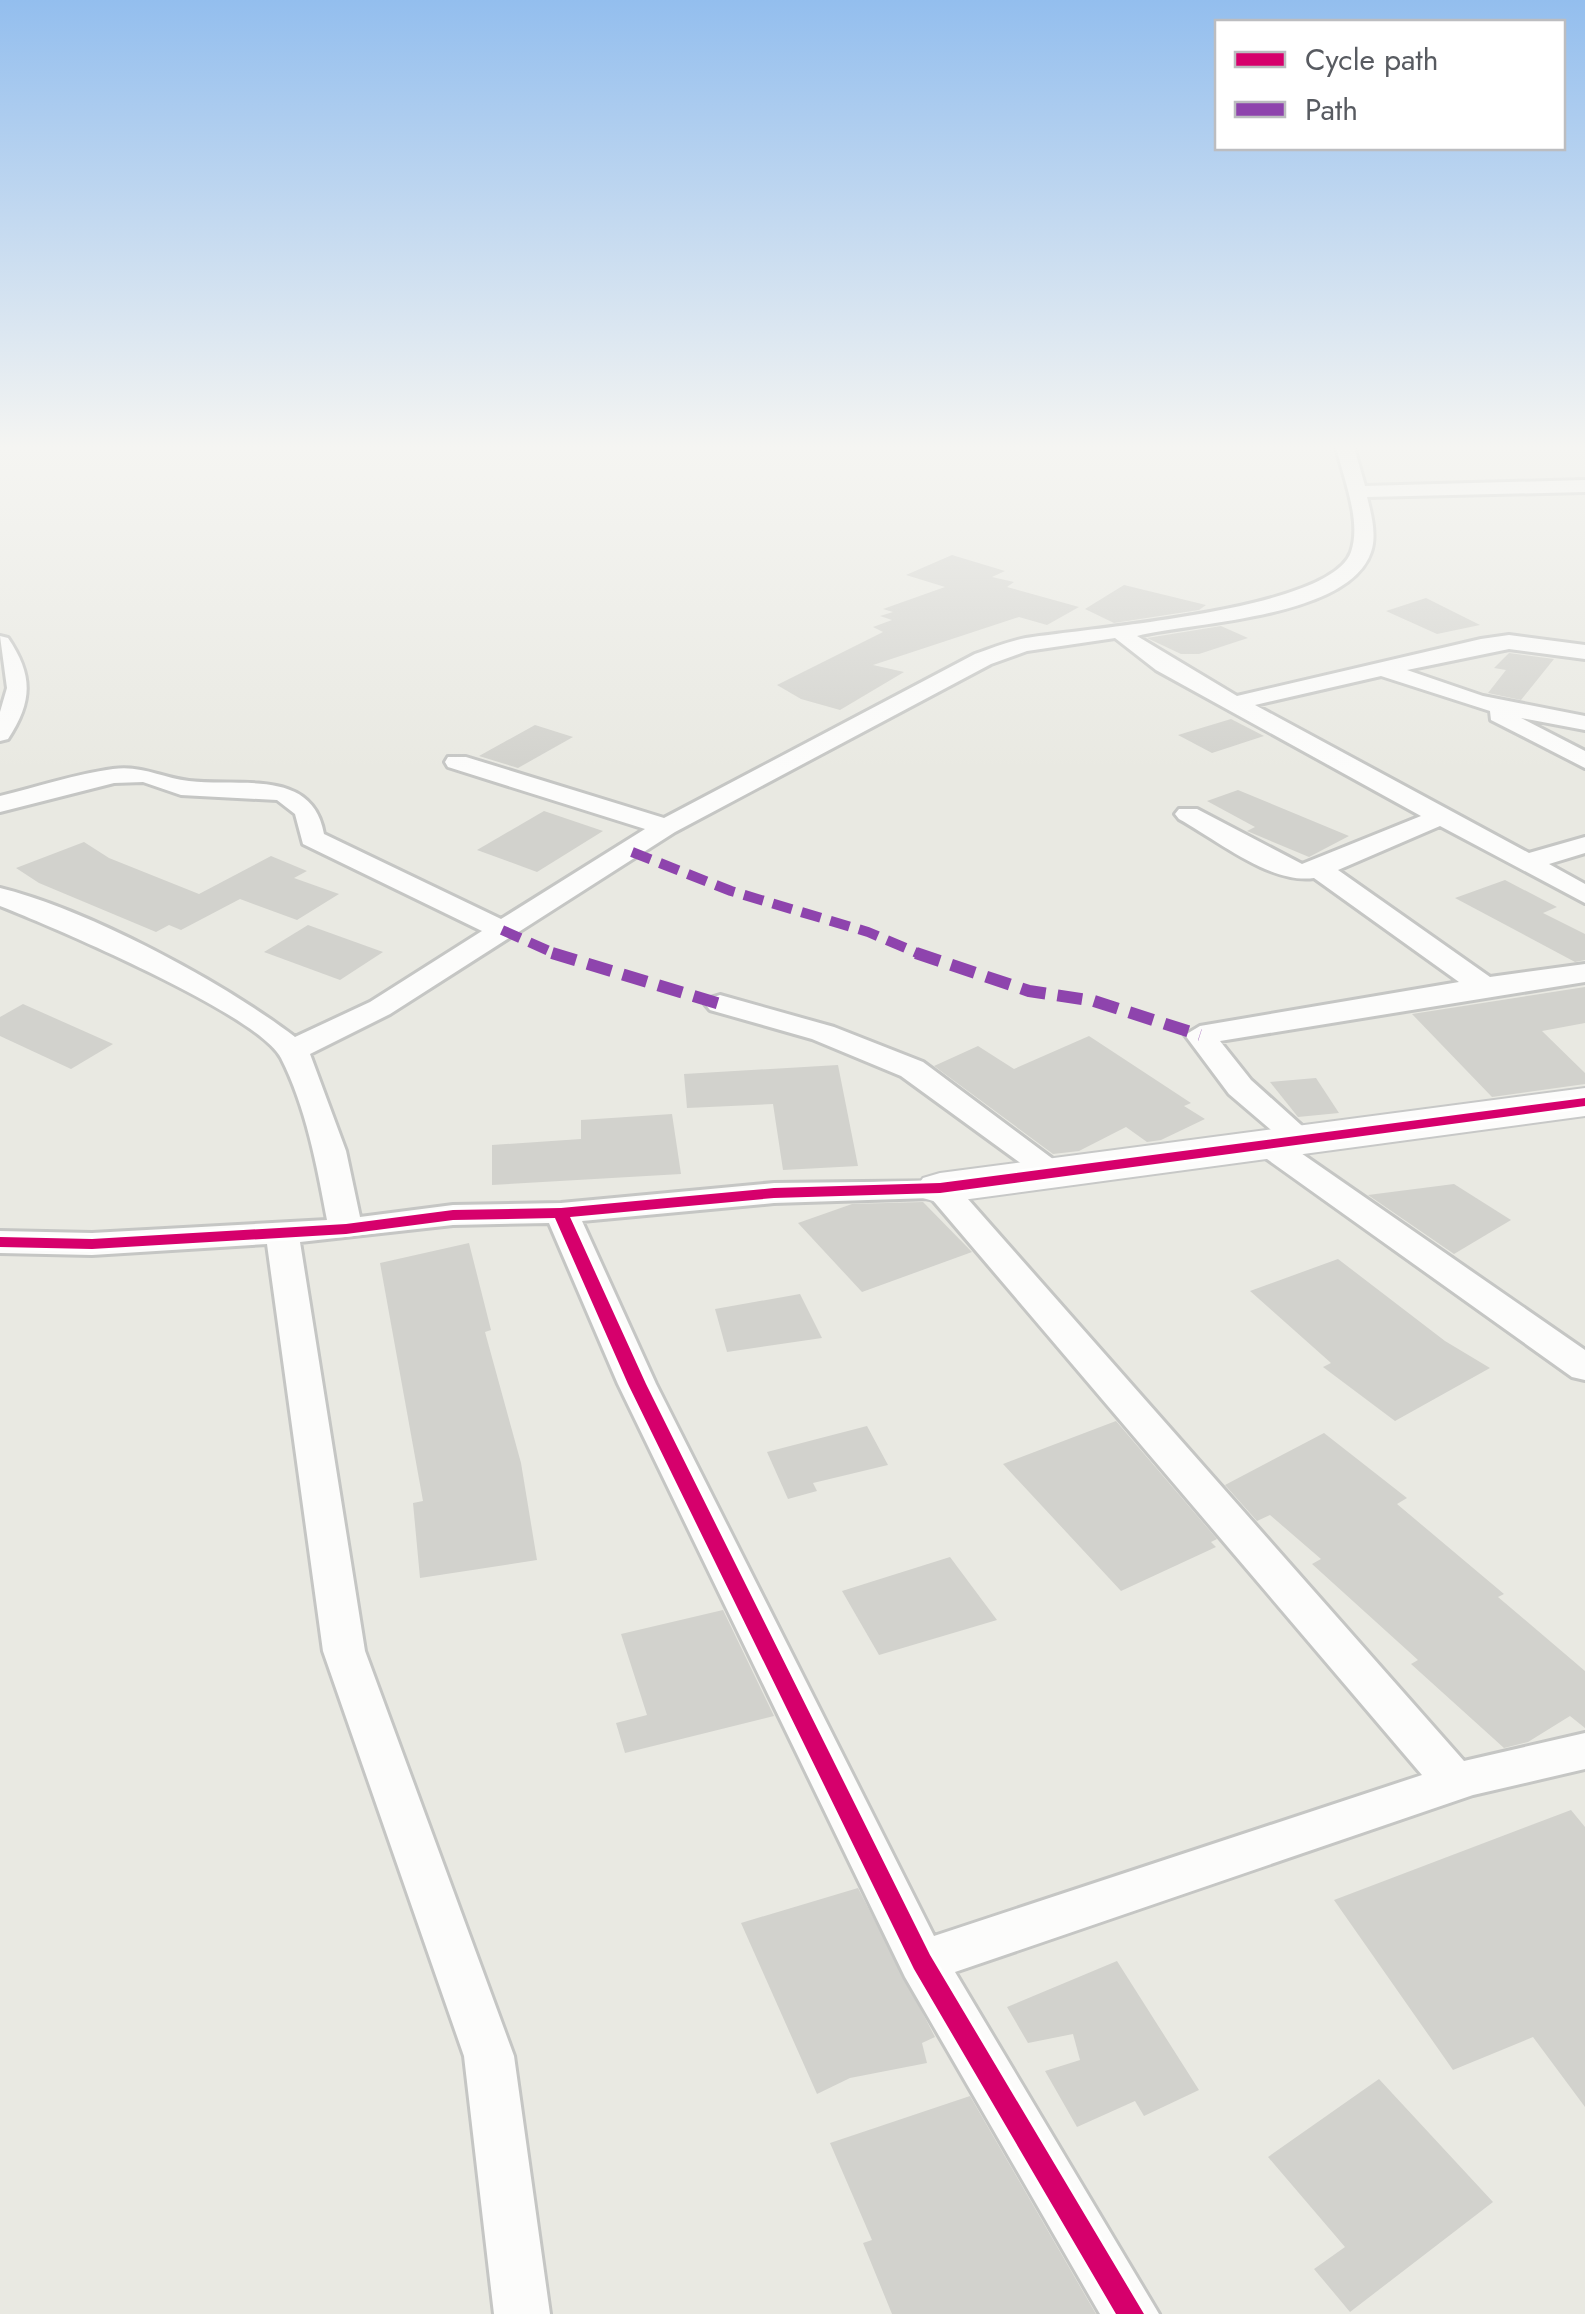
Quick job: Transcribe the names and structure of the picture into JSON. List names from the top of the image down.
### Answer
{
  "legend": ["Cycle path", "Path"]
}
